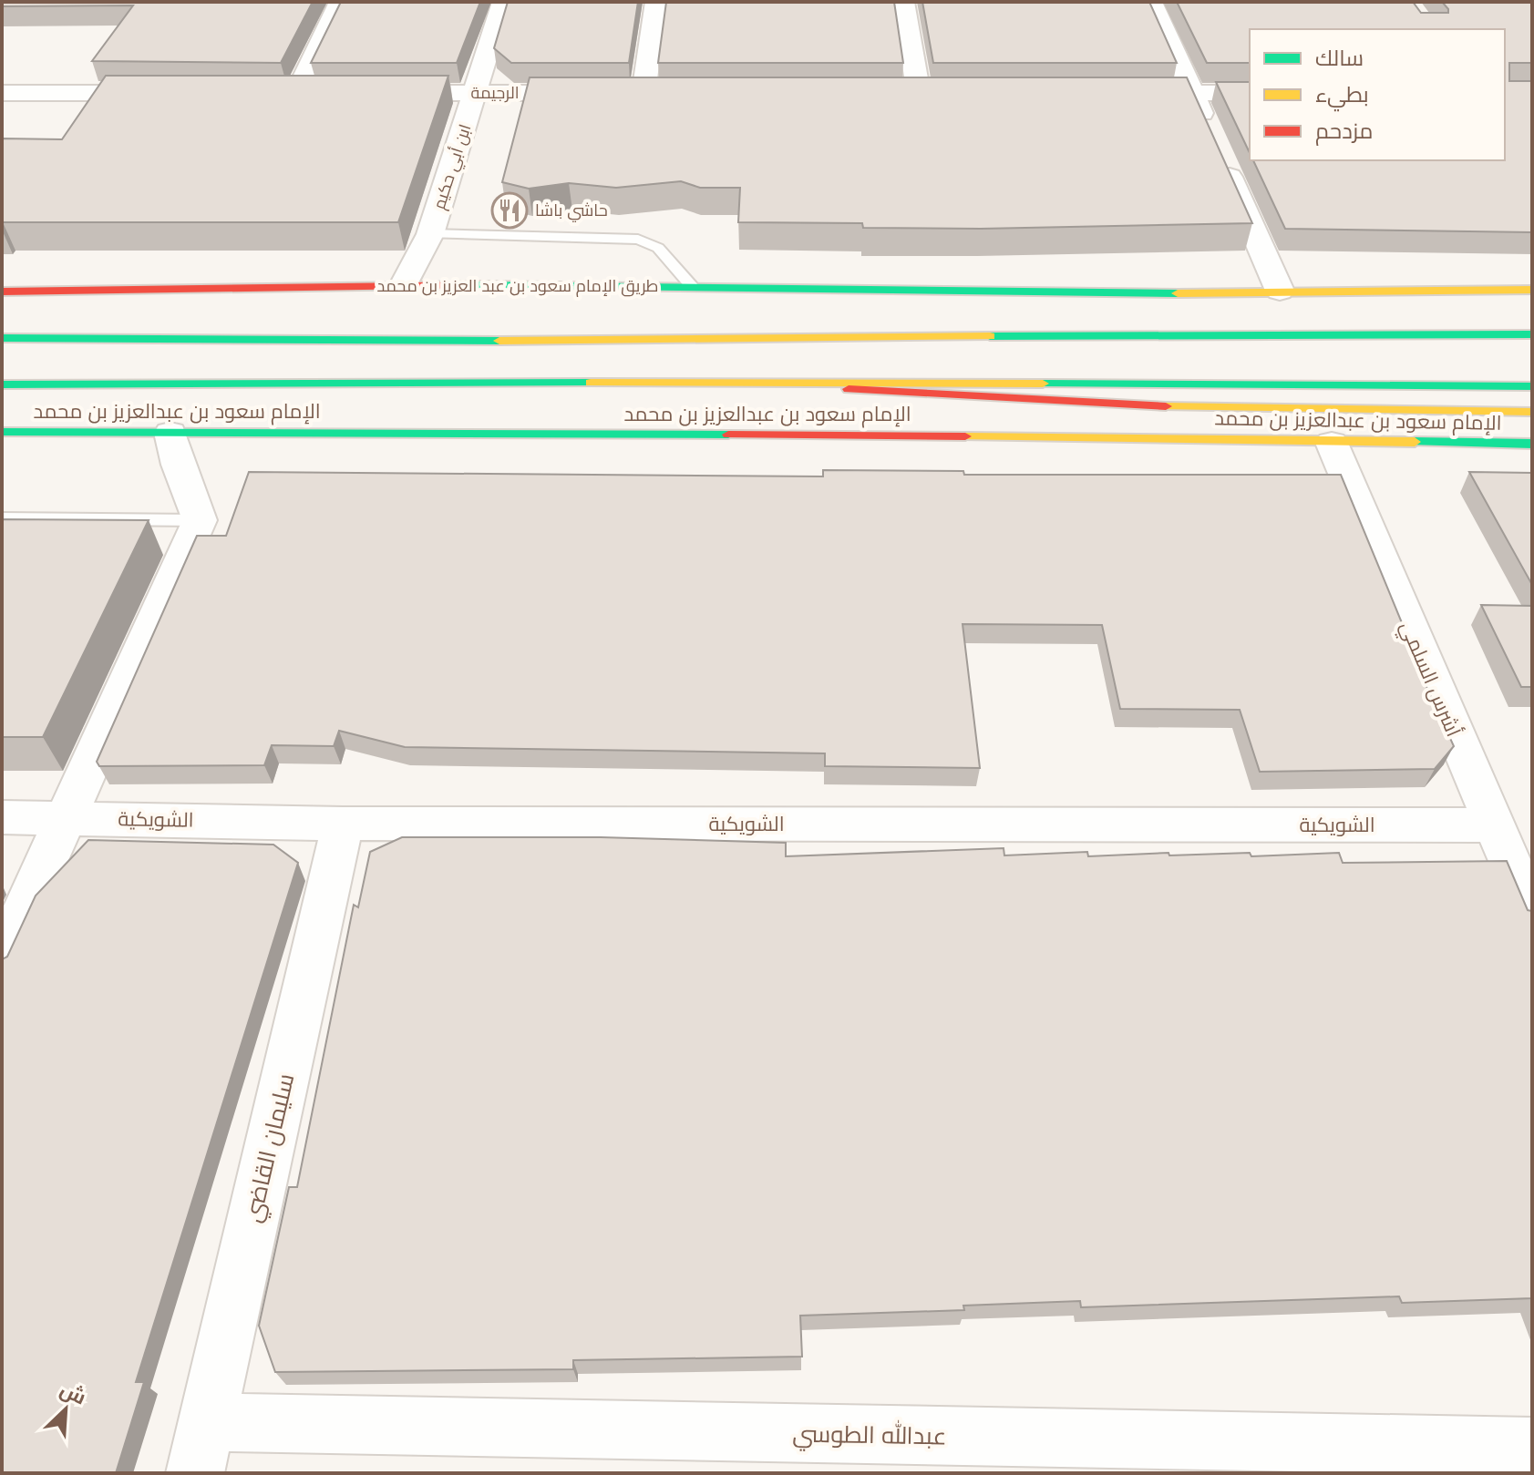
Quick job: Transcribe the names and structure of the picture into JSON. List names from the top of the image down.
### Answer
{
  "streets": {
    "street": [
      "الرجيمة",
      "ابن أبي حكيم",
      "طريق الإمام سعود بن عبد العزيز بن محمد",
      "الإمام سعود بن عبدالعزيز بن محمد",
      "أشرس السلمي",
      "الشويكية",
      "سليمان القاضي",
      "عبدالله الطوسي"
    ]
  },
  "crossings": [
    ["الرجيمة", "ابن أبي حكيم"],
    ["ابن أبي حكيم", "طريق الإمام سعود بن عبد العزيز بن محمد"],
    ["الإمام سعود بن عبدالعزيز بن محمد", "أشرس السلمي"],
    ["أشرس السلمي", "الشويكية"],
    ["الشويكية", "سليمان القاضي"],
    ["سليمان القاضي", "عبدالله الطوسي"]
  ],
  "places": {
    "restaurant": ["حاشي باشا"]
  },
  "legend": ["سالك", "بطيء", "مزدحم"],
  "north": "top right"
}
